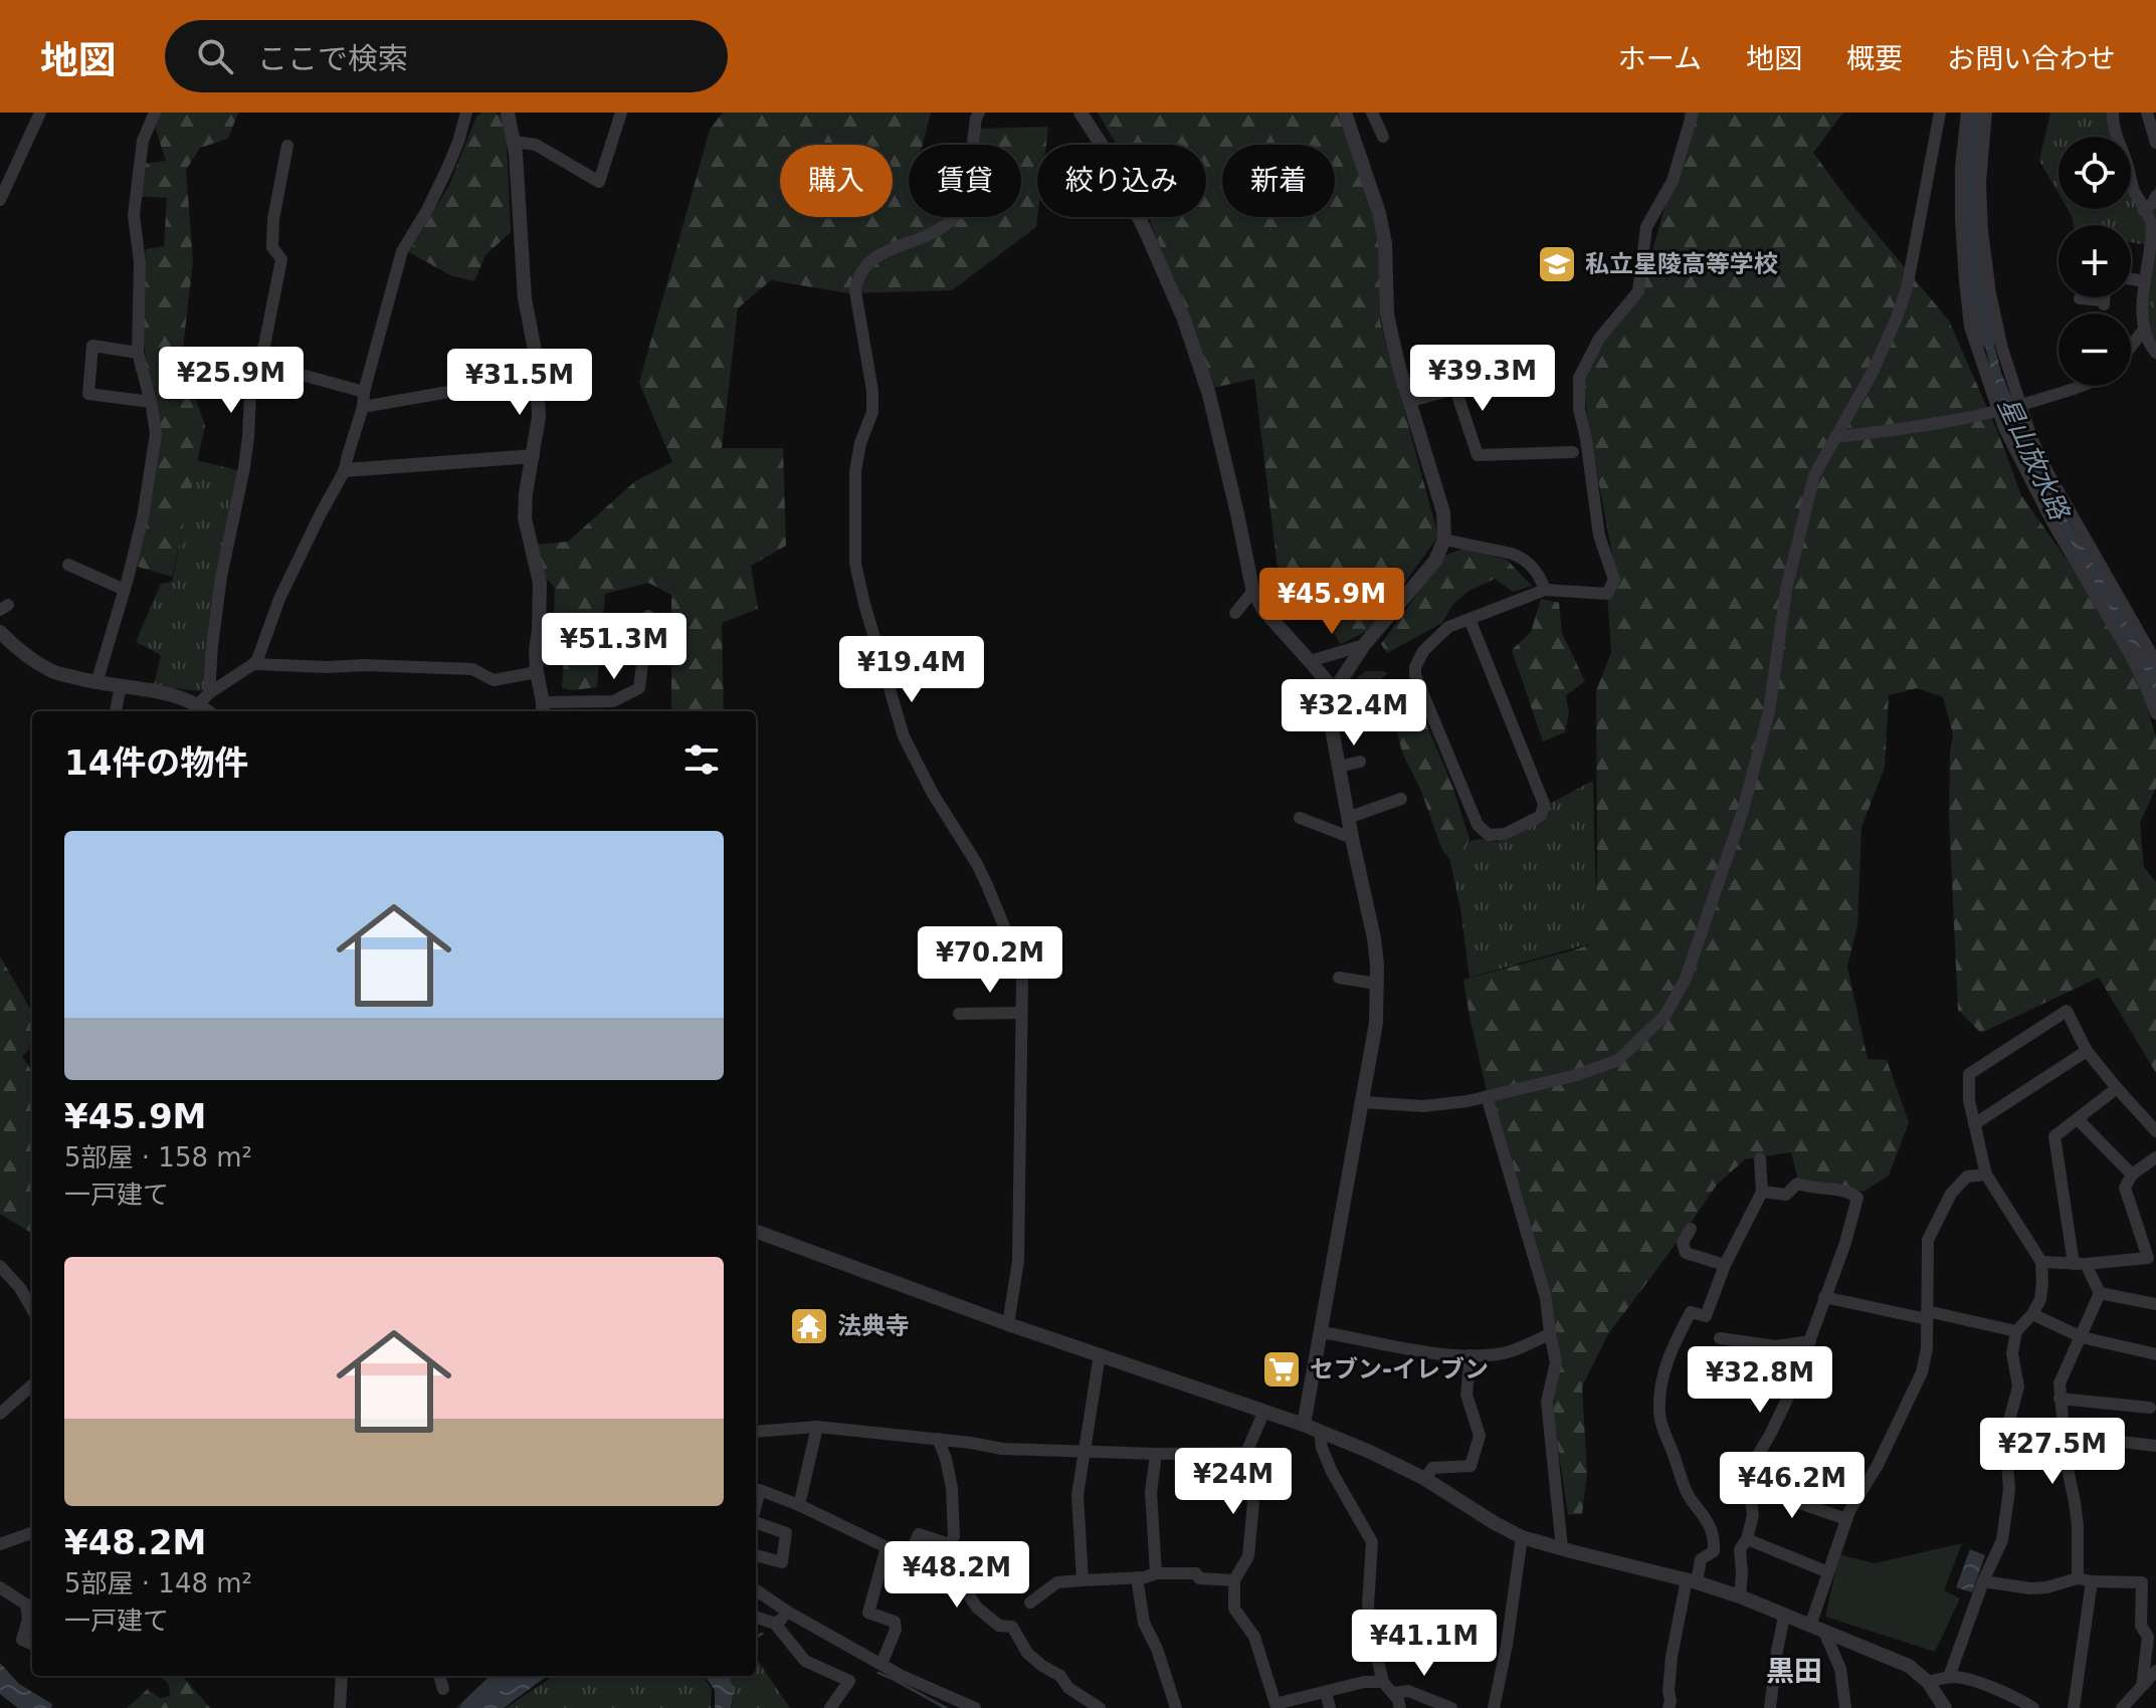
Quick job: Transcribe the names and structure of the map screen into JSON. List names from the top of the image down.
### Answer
{
  "districts": ["黒田"],
  "water": ["星山放水路"],
  "places": {
    "school or university": ["私立星陵高等学校"],
    "temple": ["法典寺"],
    "supermarket": ["セブン-イレブン"]
  },
  "page": {
    "header": "地図",
    "search": "ここで検索",
    "nav": [
      "ホーム",
      "地図",
      "概要",
      "お問い合わせ"
    ],
    "map_buttons": ["+", "−"],
    "chip": [
      "購入",
      "賃貸",
      "絞り込み",
      "新着"
    ],
    "price": [
      "¥39.3M",
      "¥25.9M",
      "¥31.5M",
      "¥45.9M",
      "¥51.3M",
      "¥19.4M",
      "¥32.4M",
      "¥70.2M",
      "¥32.8M",
      "¥27.5M",
      "¥24M",
      "¥46.2M",
      "¥48.2M",
      "¥41.1M"
    ],
    "heading": "14件の物件",
    "list": [
      {
        "name": "¥45.9M",
        "note": "5部屋 · 158 m² · 一戸建て"
      },
      {
        "name": "¥48.2M",
        "note": "5部屋 · 148 m² · 一戸建て"
      }
    ]
  }
}
